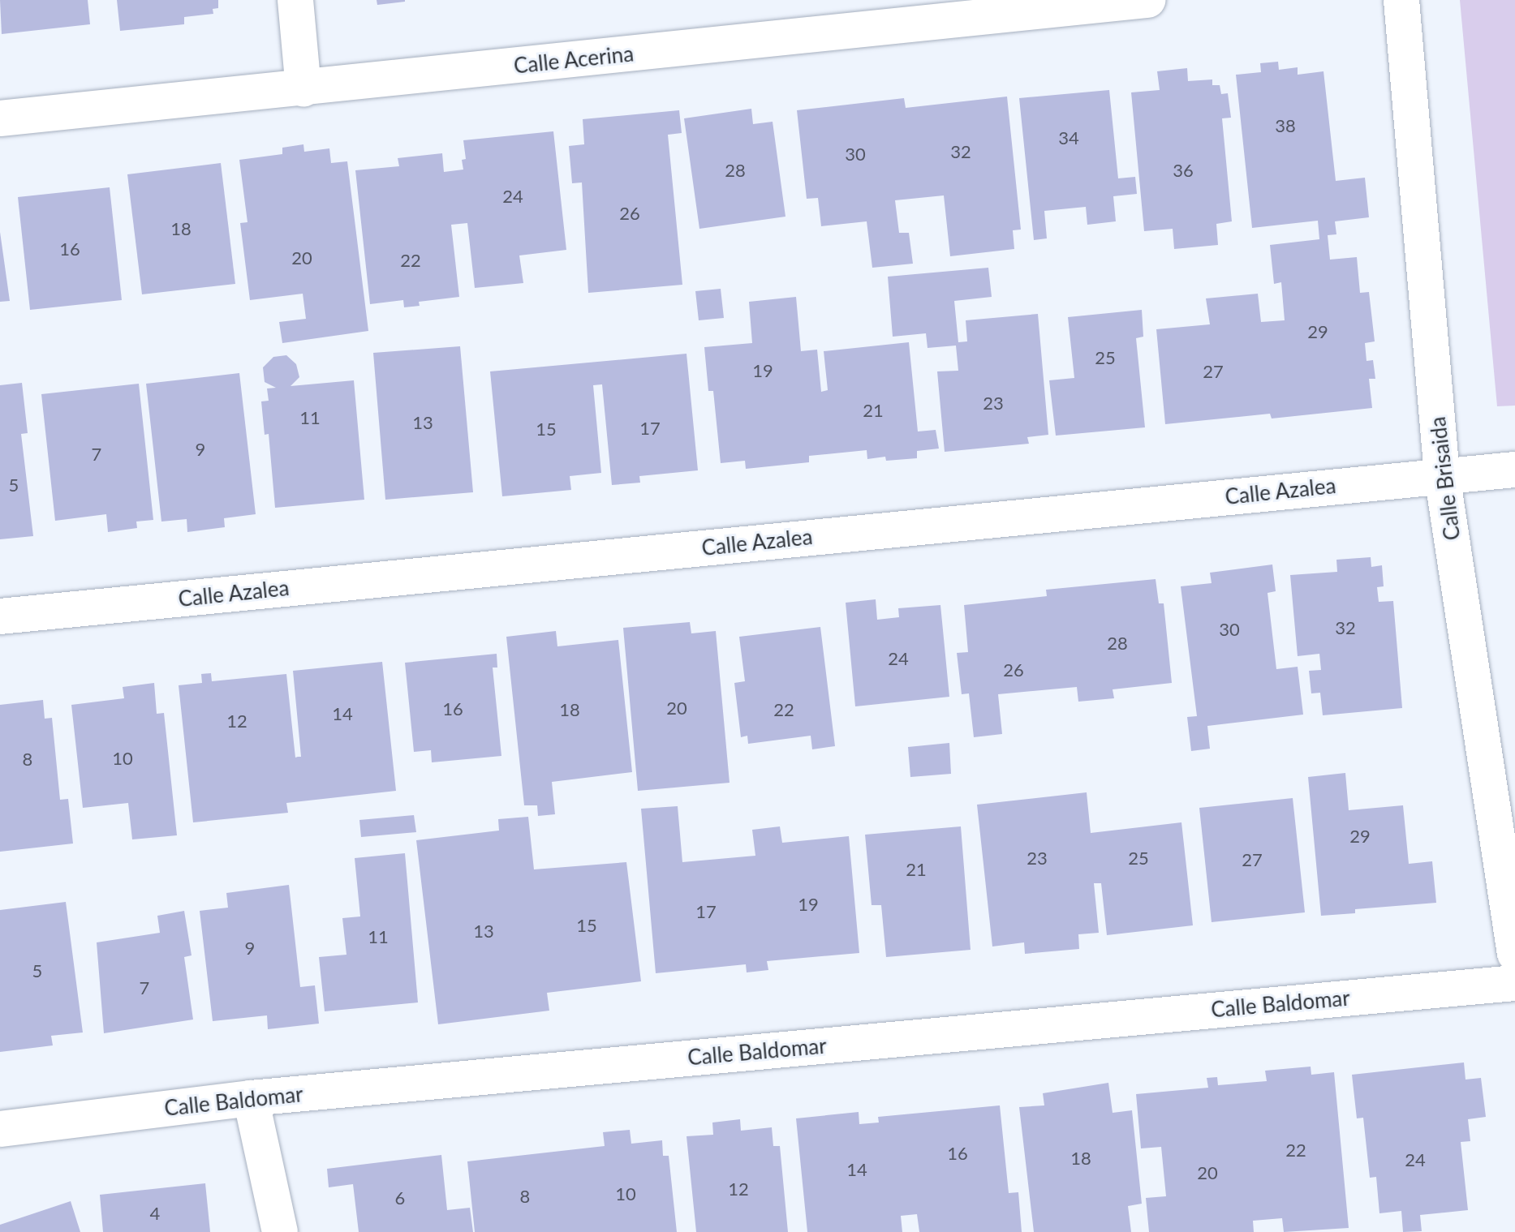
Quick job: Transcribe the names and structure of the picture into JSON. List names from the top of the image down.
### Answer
{
  "streets": {
    "street": [
      "Calle Acerina",
      "Calle Brisaida",
      "Calle Azalea",
      "Calle Baldomar"
    ]
  },
  "crossings": [
    ["Calle Brisaida", "Calle Azalea"]
  ],
  "house_numbers": [
    "38",
    "34",
    "32",
    "30",
    "28",
    "36",
    "24",
    "26",
    "18",
    "16",
    "20",
    "22",
    "29",
    "25",
    "19",
    "27",
    "23",
    "21",
    "11",
    "13",
    "17",
    "15",
    "9",
    "7",
    "5",
    "32",
    "30",
    "28",
    "24",
    "26",
    "20",
    "16",
    "18",
    "22",
    "14",
    "12",
    "10",
    "8",
    "29",
    "23",
    "25",
    "27",
    "21",
    "19",
    "17",
    "15",
    "13",
    "11",
    "9",
    "5",
    "7",
    "22",
    "16",
    "18",
    "24",
    "14",
    "20",
    "12",
    "10",
    "8",
    "6",
    "4"
  ]
}
